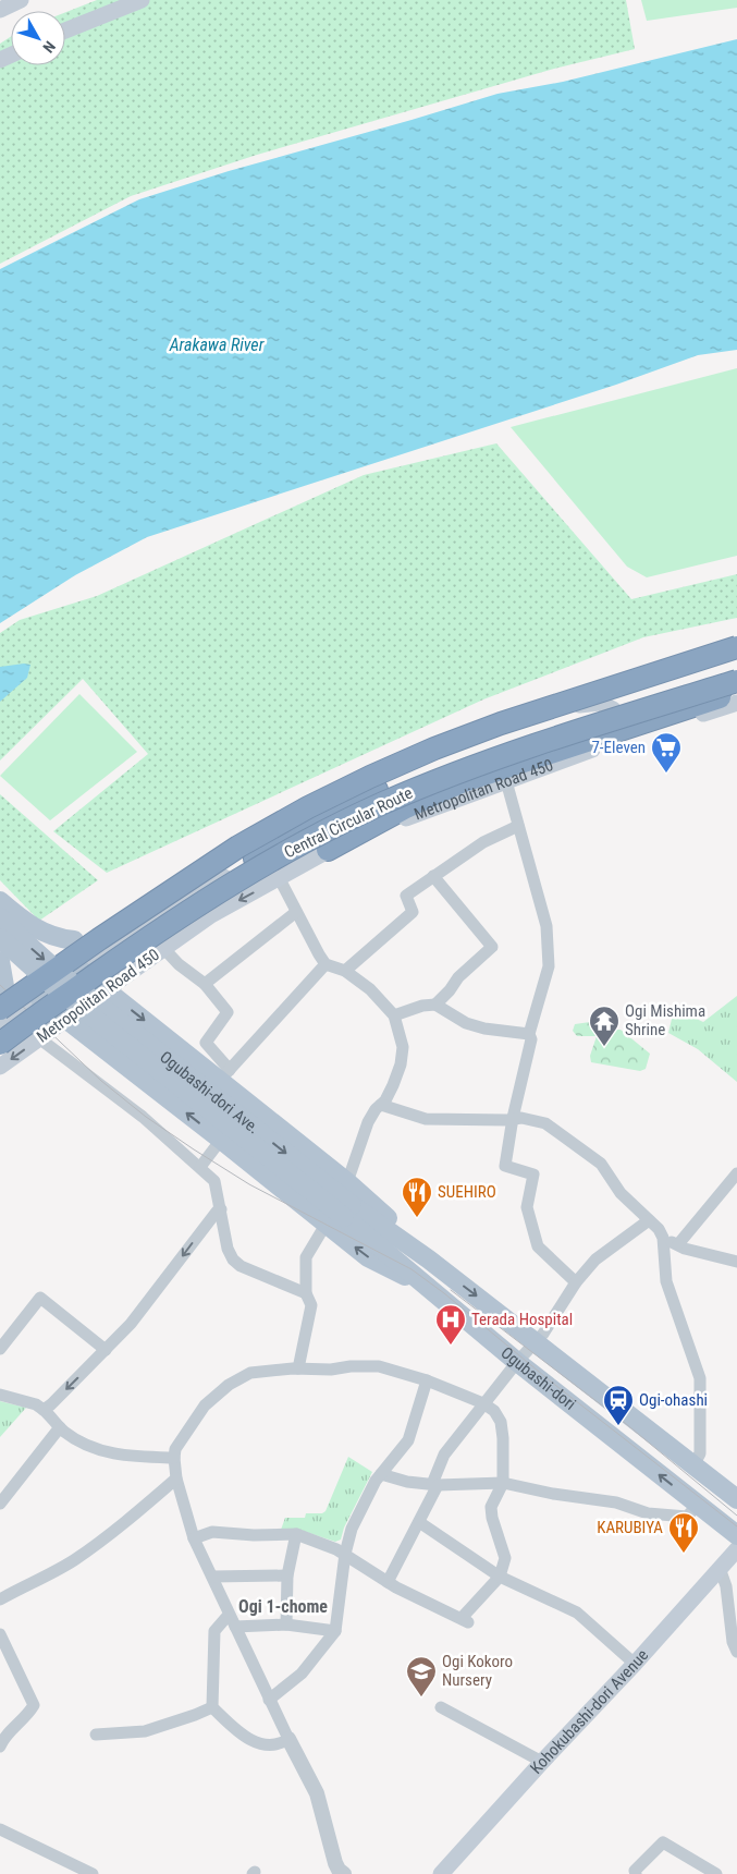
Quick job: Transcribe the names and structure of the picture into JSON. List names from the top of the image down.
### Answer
{
  "streets": {
    "highway": ["Central Circular Route"],
    "main road": [
      "Metropolitan Road 450",
      "Ogubashi-dori Ave.",
      "Ogubashi-dori",
      "Kohokubashi-dori Avenue"
    ]
  },
  "crossings": [
    ["Ogubashi-dori Ave.", "Ogubashi-dori"]
  ],
  "districts": ["Ogi 1-chome"],
  "water": ["Arakawa River"],
  "places": {
    "supermarket": ["7-Eleven"],
    "temple": ["Ogi Mishima Shrine"],
    "restaurant": ["SUEHIRO", "KARUBIYA"],
    "hospital": ["Terada Hospital"],
    "station": ["Ogi-ohashi"],
    "school or university": ["Ogi Kokoro Nursery"]
  },
  "north": "bottom right"
}
